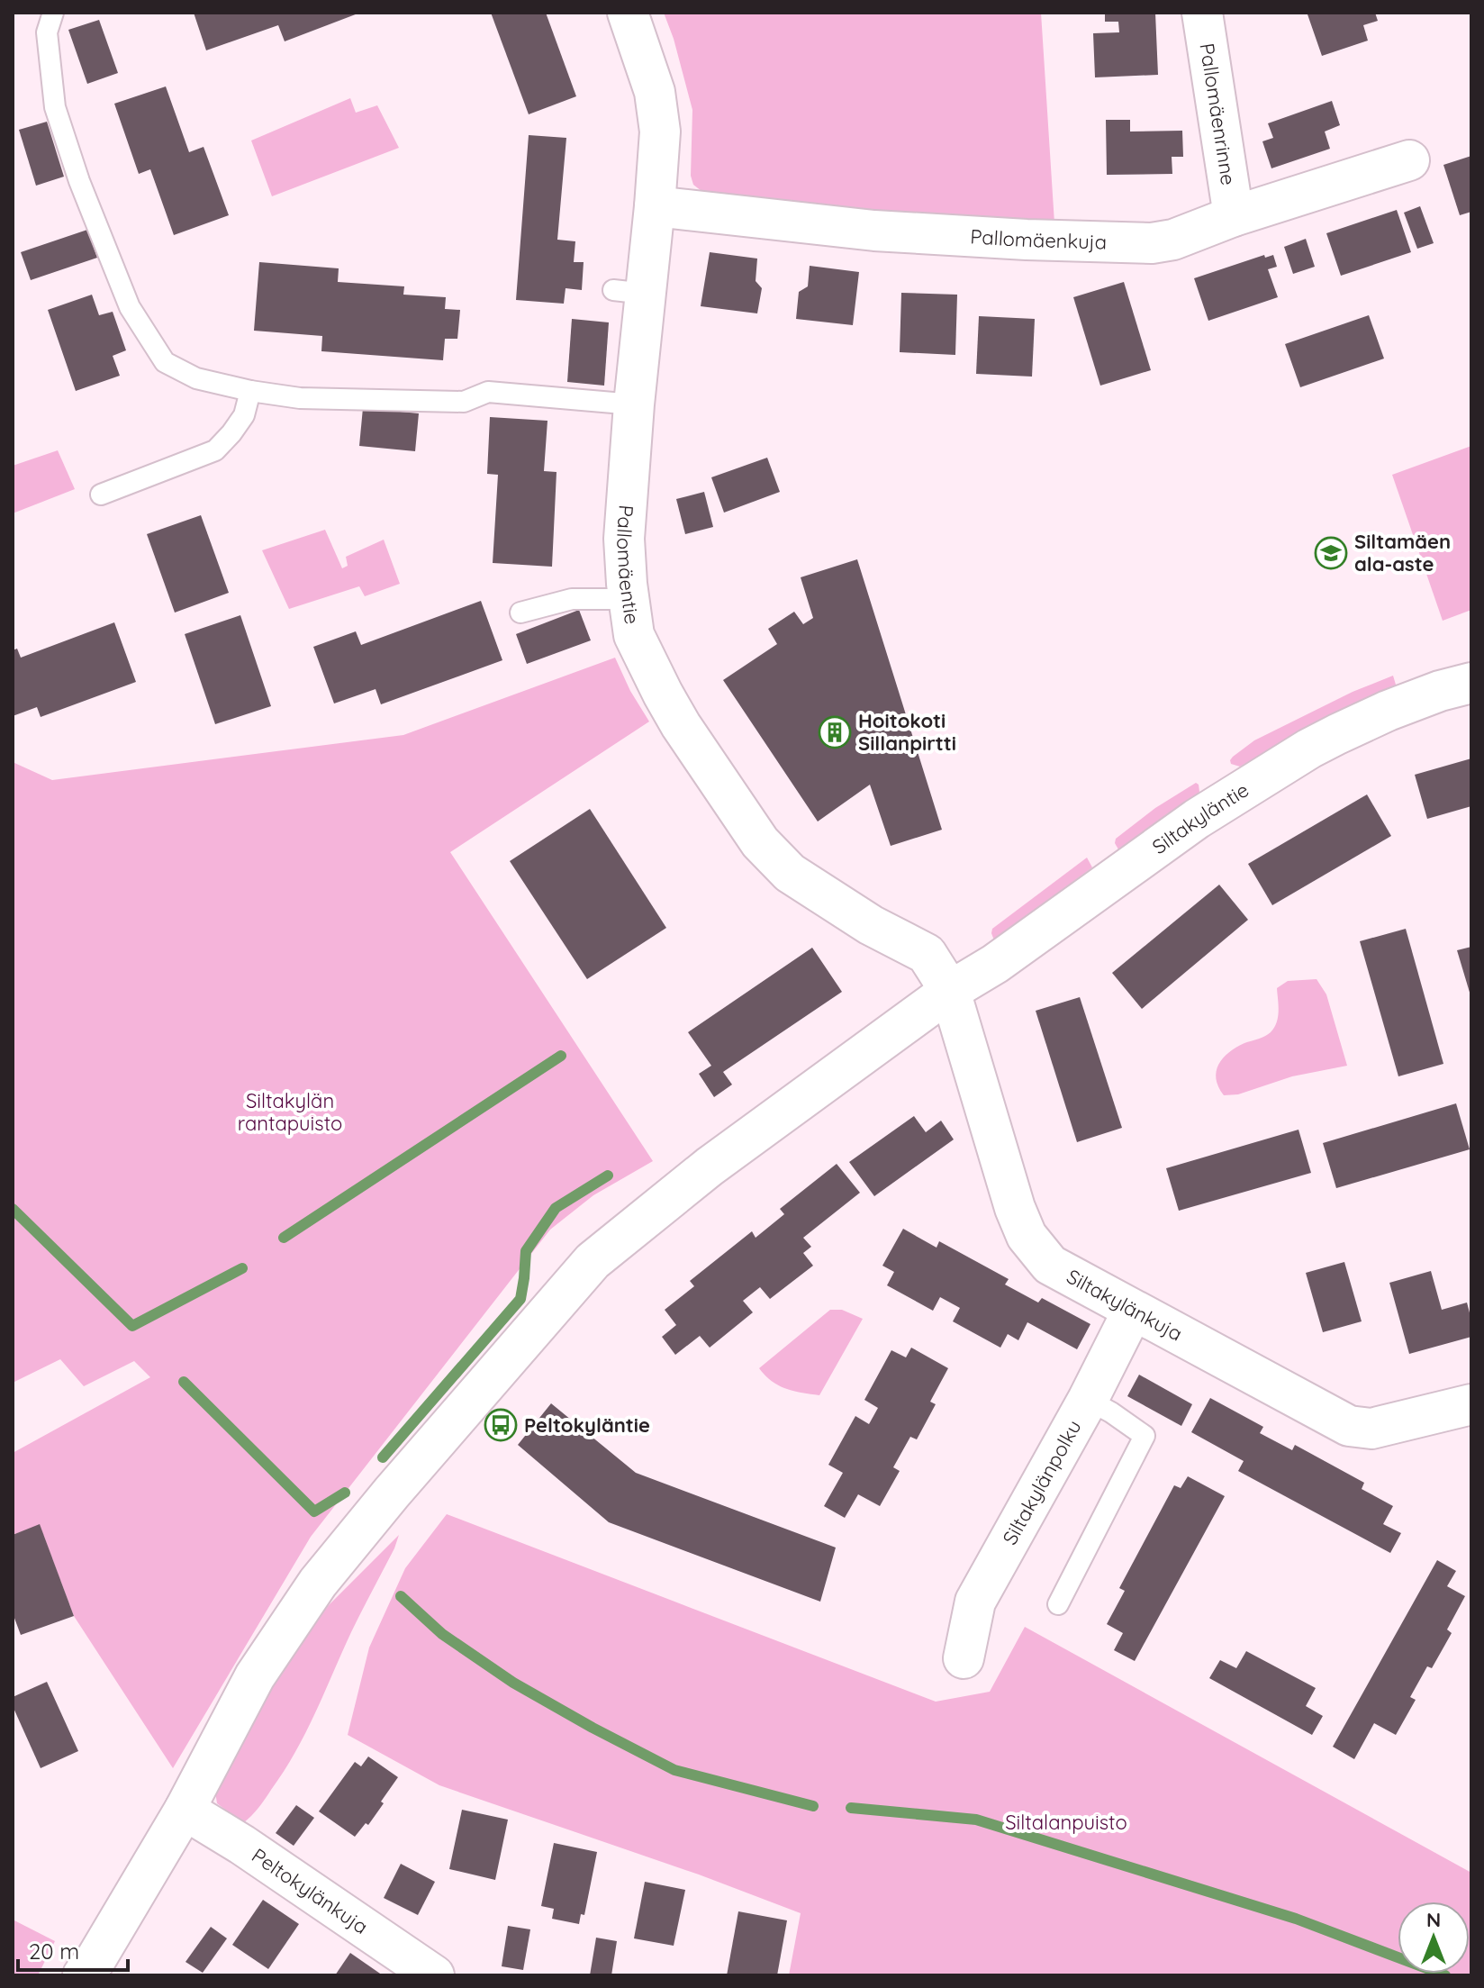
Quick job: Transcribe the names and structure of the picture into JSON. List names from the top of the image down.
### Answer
{
  "streets": {
    "street": [
      "Pallomäenrinne",
      "Pallomäenkuja",
      "Pallomäentie",
      "Siltakyläntie",
      "Siltakylänkuja",
      "Siltakylänpolku",
      "Peltokylänkuja"
    ]
  },
  "crossings": [
    ["Pallomäenrinne", "Pallomäenkuja"],
    ["Pallomäenkuja", "Pallomäentie"],
    ["Pallomäentie", "Siltakyläntie"],
    ["Pallomäentie", "Siltakylänkuja"],
    ["Siltakyläntie", "Siltakylänkuja"],
    ["Siltakylänkuja", "Siltakylänpolku"]
  ],
  "parks": ["Siltakylän rantapuisto", "Siltalanpuisto"],
  "places": {
    "school or university": ["Siltamäen ala-aste"],
    "building": ["Hoitokoti Sillanpirtti"],
    "bus stop": ["Peltokyläntie"]
  },
  "scale_bar": "20 m",
  "north": "top"
}
